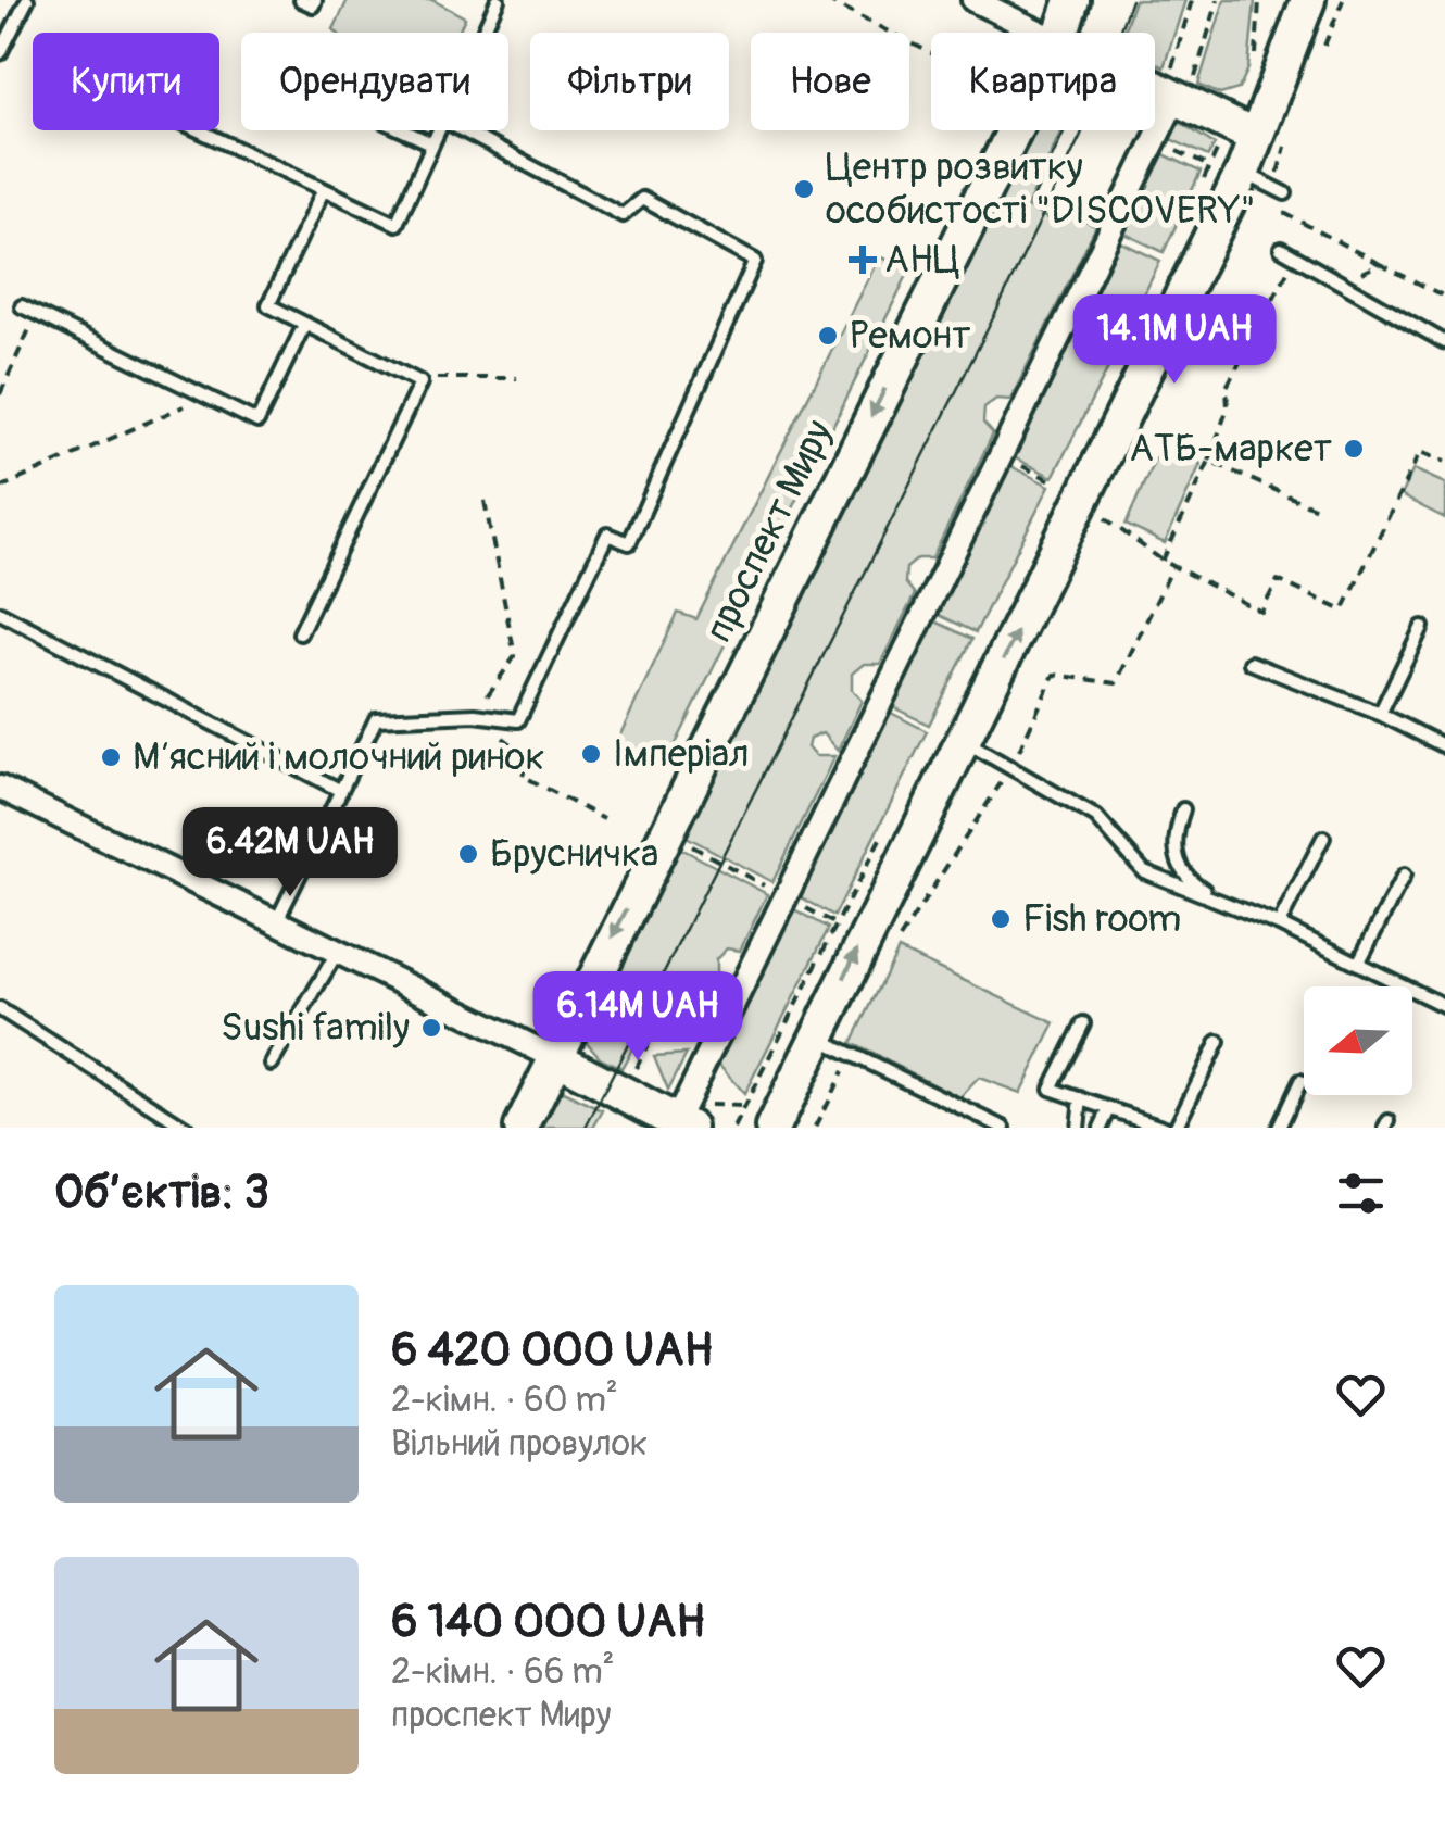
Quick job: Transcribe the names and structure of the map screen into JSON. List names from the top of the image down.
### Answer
{
  "streets": {
    "street": ["проспект Миру"]
  },
  "places": {
    "other": [
      "Центр розвитку особистості \"DISCOVERY\"",
      "Ремонт",
      "АТБ-маркет",
      "Імперіал",
      "Мʼясний і молочний ринок",
      "Брусничка",
      "Fish room",
      "Sushi family"
    ],
    "health": ["АНЦ"]
  },
  "north": "left",
  "page": {
    "chip": [
      "Купити",
      "Орендувати",
      "Фільтри",
      "Нове",
      "Квартира"
    ],
    "price": ["14.1M UAH", "6.42M UAH", "6.14M UAH"],
    "heading": "Об’єктів: 3",
    "list": [
      {
        "name": "6 420 000 UAH",
        "note": "2-кімн. · 60 m² · Вільний провулок"
      },
      {
        "name": "6 140 000 UAH",
        "note": "2-кімн. · 66 m² · проспект Миру"
      }
    ]
  }
}
